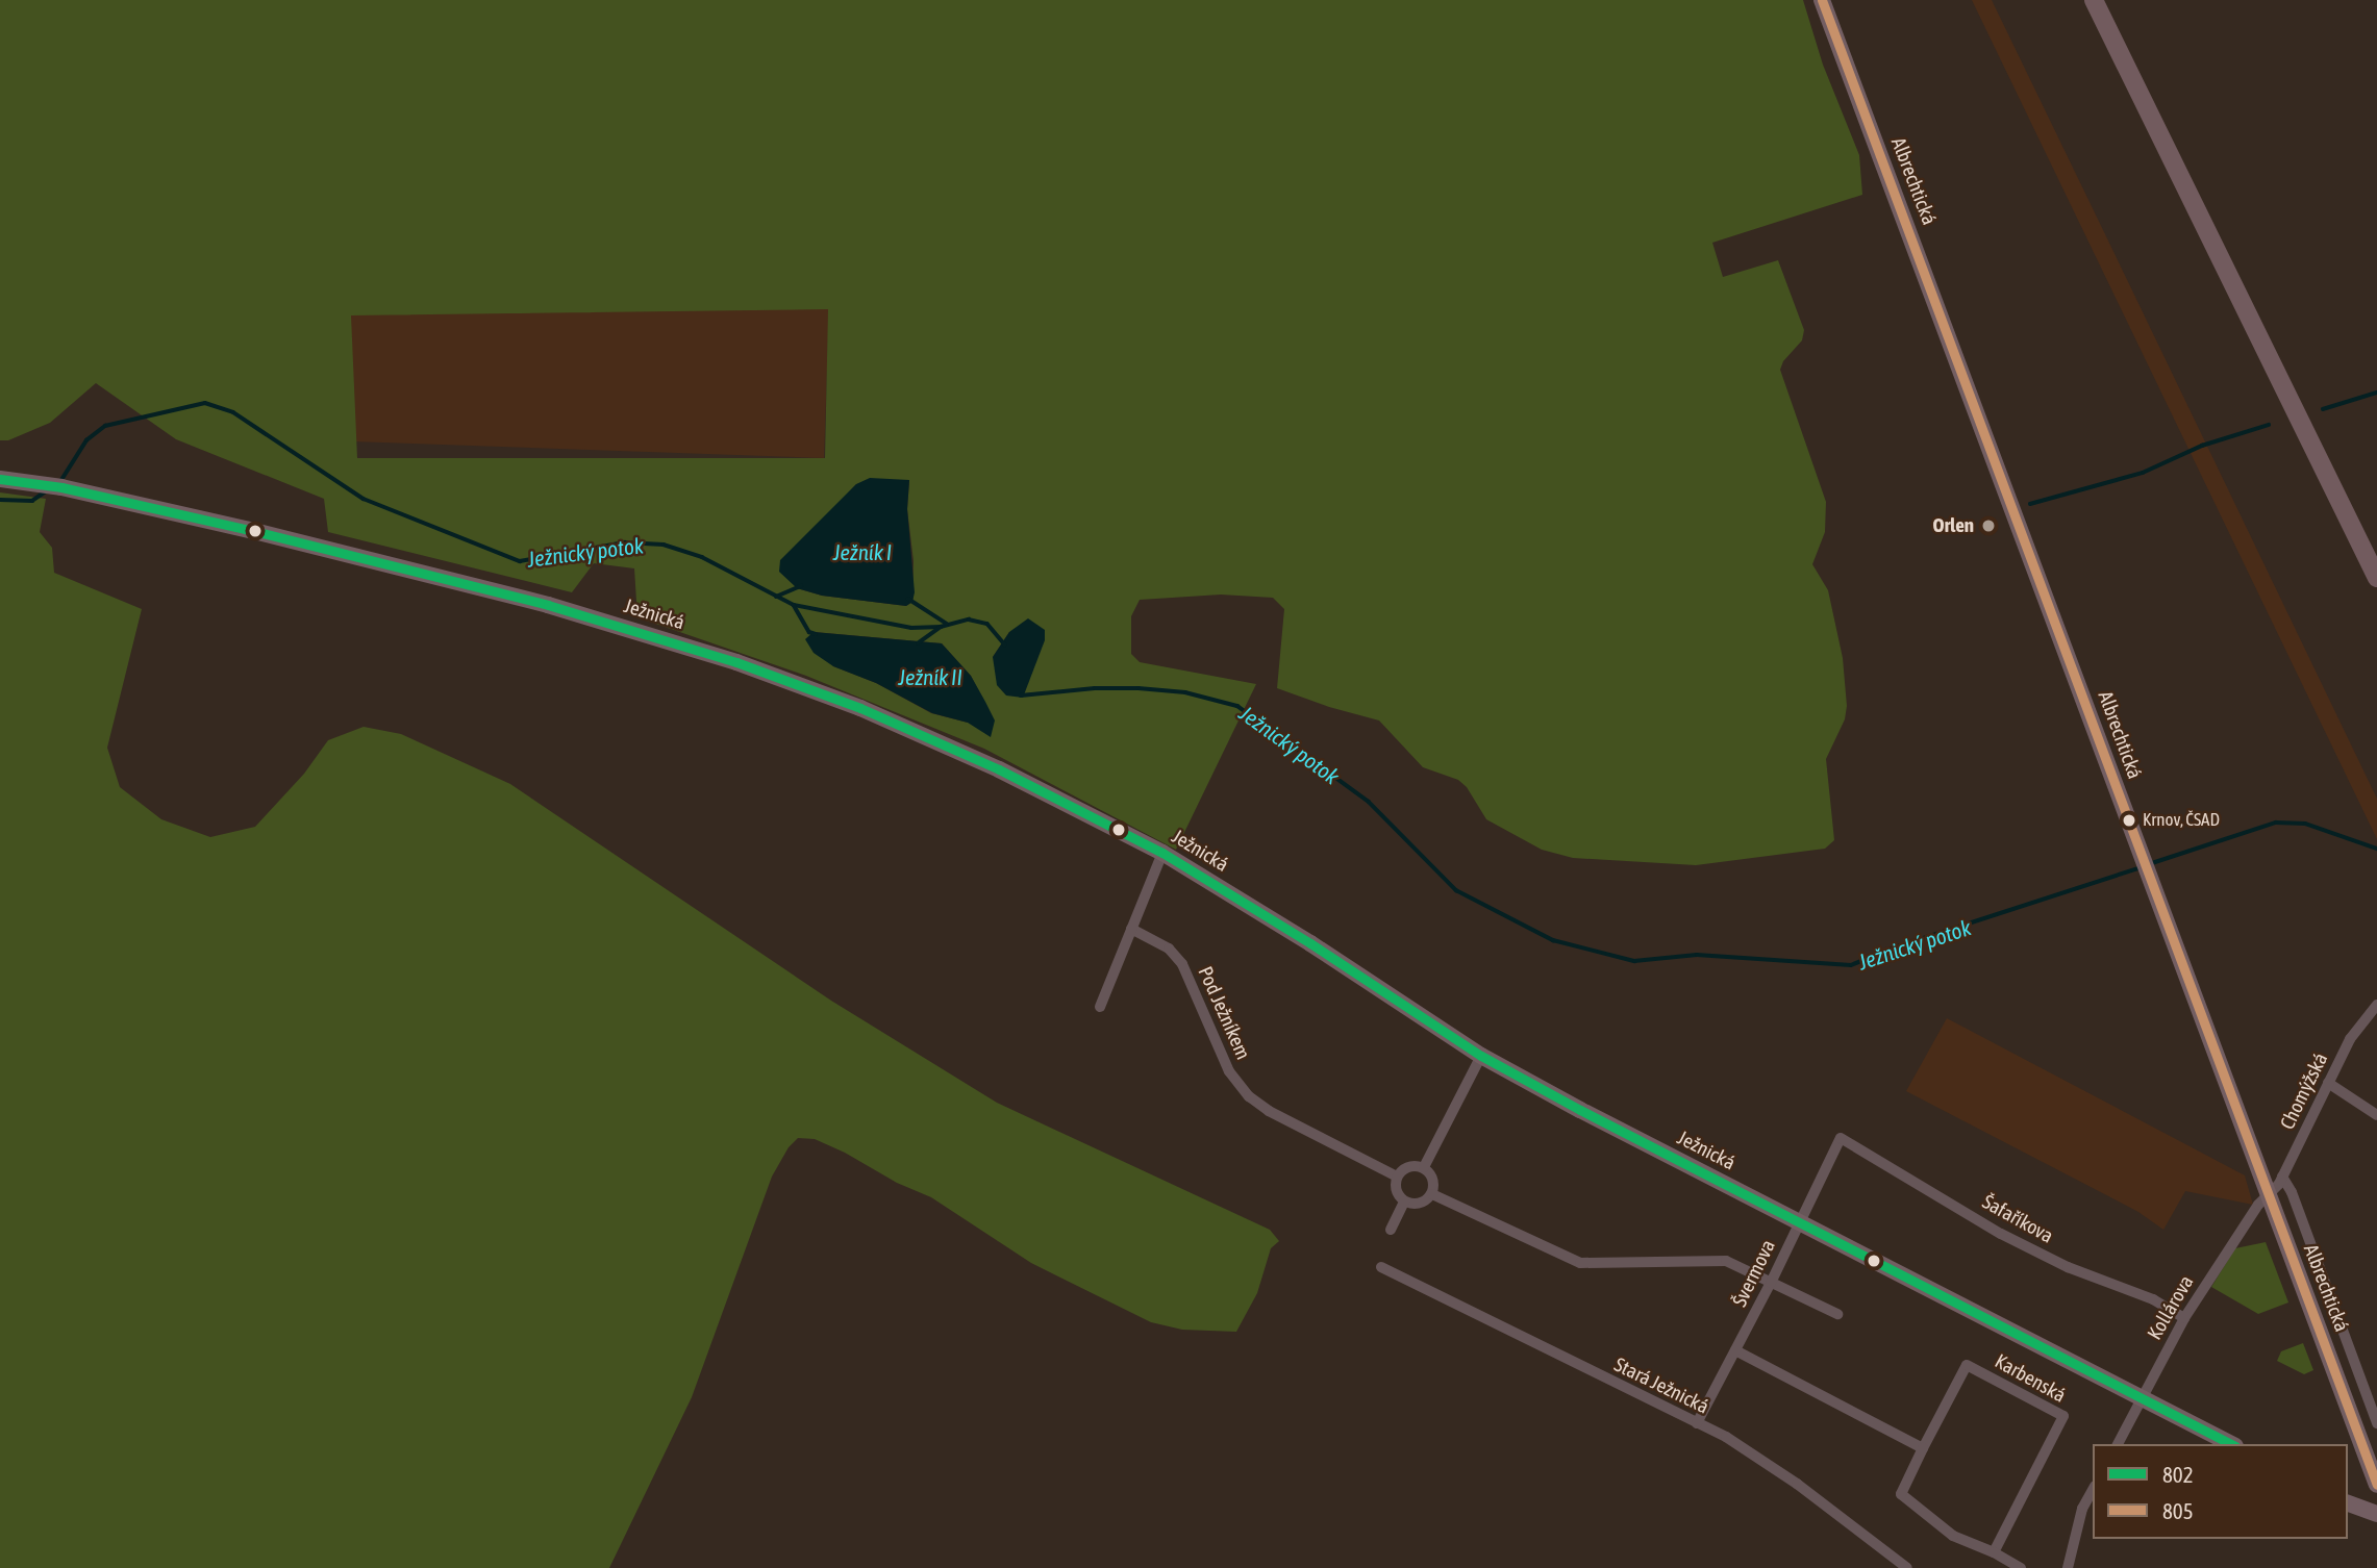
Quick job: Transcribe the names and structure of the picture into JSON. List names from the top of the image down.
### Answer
{
  "streets": {
    "street": [
      "Albrechtická",
      "Ježnická",
      "Pod Ježníkem",
      "Chomýžská",
      "Šafaříkova",
      "Švermova",
      "Kollárova",
      "Karbenská",
      "Stará Ježnická"
    ]
  },
  "crossings": [
    ["Albrechtická", "Chomýžská"],
    ["Albrechtická", "Kollárova"],
    ["Ježnická", "Švermova"],
    ["Ježnická", "Kollárova"],
    ["Chomýžská", "Kollárova"],
    ["Šafaříkova", "Švermova"],
    ["Šafaříkova", "Kollárova"],
    ["Švermova", "Stará Ježnická"]
  ],
  "water": ["Ježnický potok", "Ježník I", "Ježník II"],
  "places": ["Orlen", "Krnov, ČSAD"],
  "lines": ["transit line 805", "transit line 802"],
  "legend": ["802", "805"]
}
